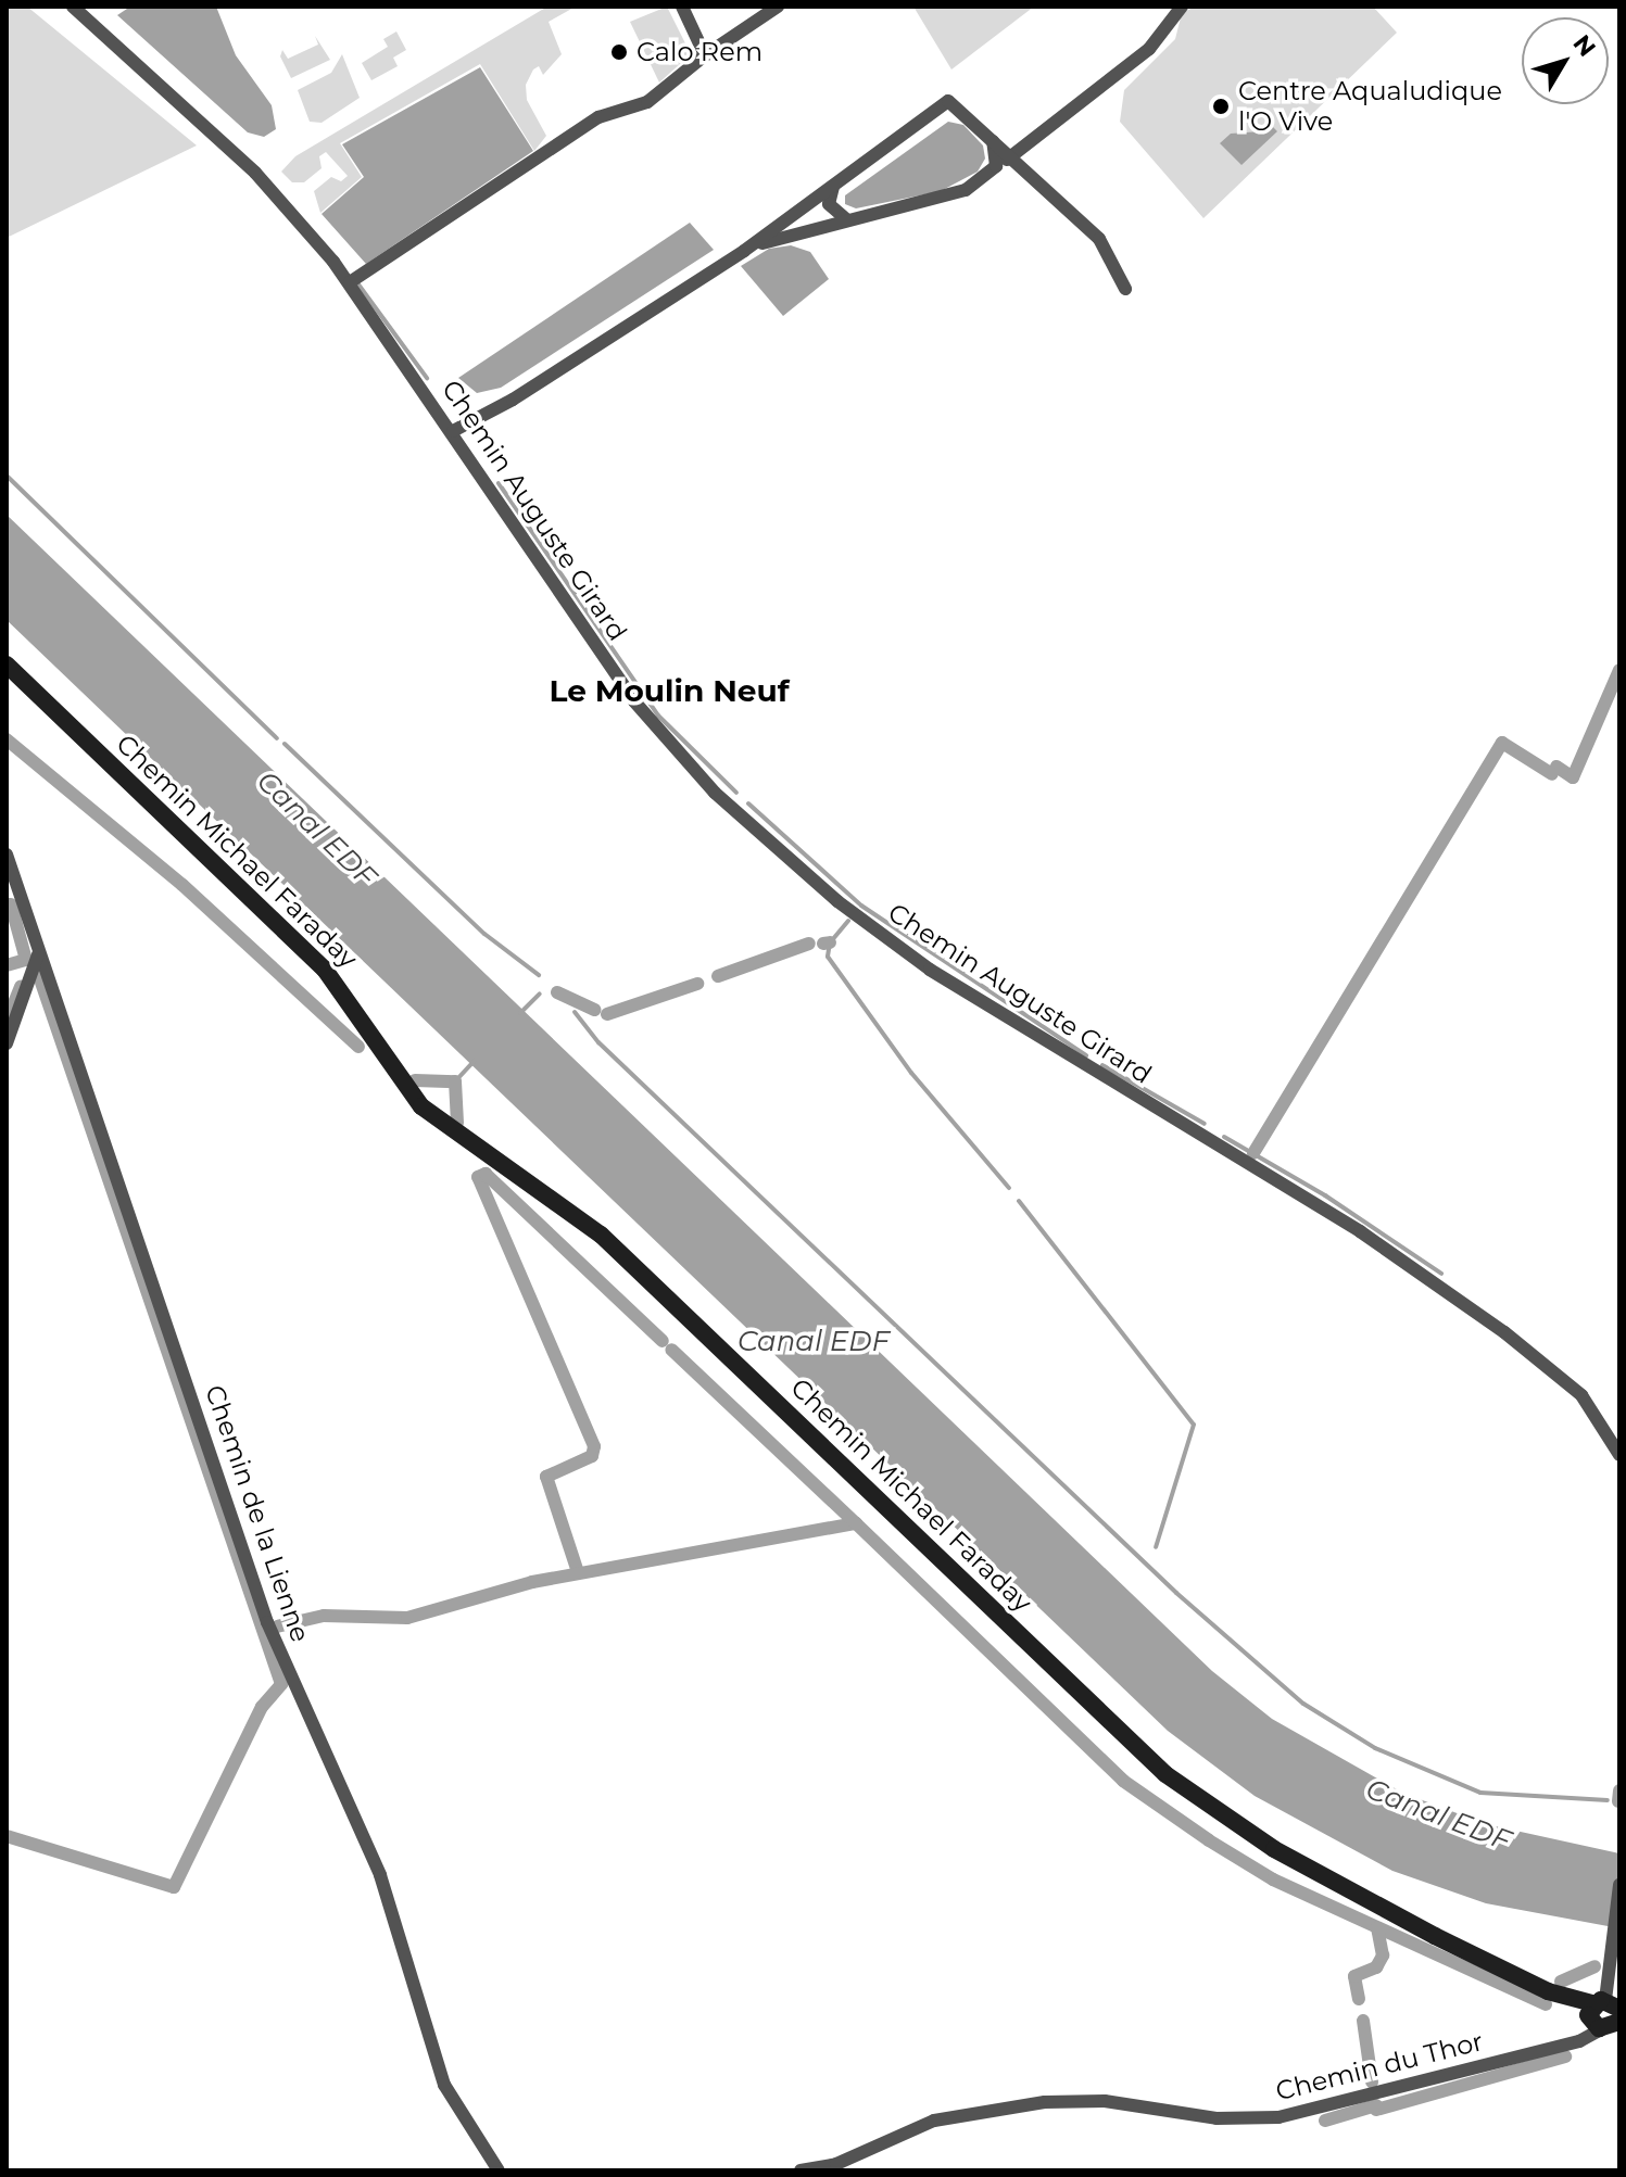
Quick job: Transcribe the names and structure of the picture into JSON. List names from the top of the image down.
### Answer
{
  "streets": {
    "main road": ["Chemin Michael Faraday"],
    "street": ["Chemin Auguste Girard", "Chemin de la Lienne", "Chemin du Thor"]
  },
  "crossings": [
    ["Chemin Michael Faraday", "Chemin du Thor"]
  ],
  "districts": ["Le Moulin Neuf"],
  "water": ["Canal EDF"],
  "places": ["Calo Rem", "Centre Aqualudique l'O Vive"],
  "north": "top right"
}
